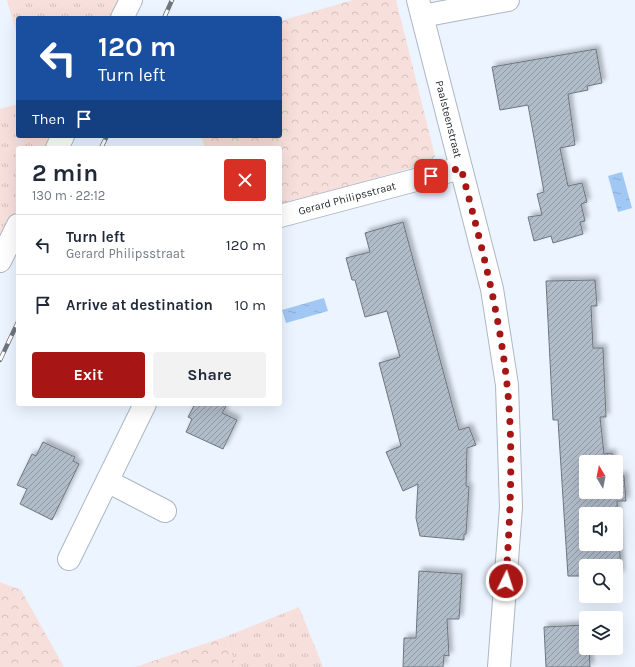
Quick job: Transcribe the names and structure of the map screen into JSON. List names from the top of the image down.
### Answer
{
  "streets": {
    "street": ["Paalsteenstraat", "Gerard Philipsstraat"]
  },
  "crossings": [
    ["Paalsteenstraat", "Gerard Philipsstraat"]
  ],
  "north": "top",
  "page": {
    "turn": ["120 m", "Turn left"],
    "then": "Then",
    "heading": ["2 min", "130 m · 22:12"],
    "list": [
      {
        "name": "Turn left",
        "note": "Gerard Philipsstraat",
        "value": "120 m"
      },
      {
        "name": "Arrive at destination",
        "value": "10 m"
      }
    ],
    "buttons": ["Exit", "Share"]
  }
}
